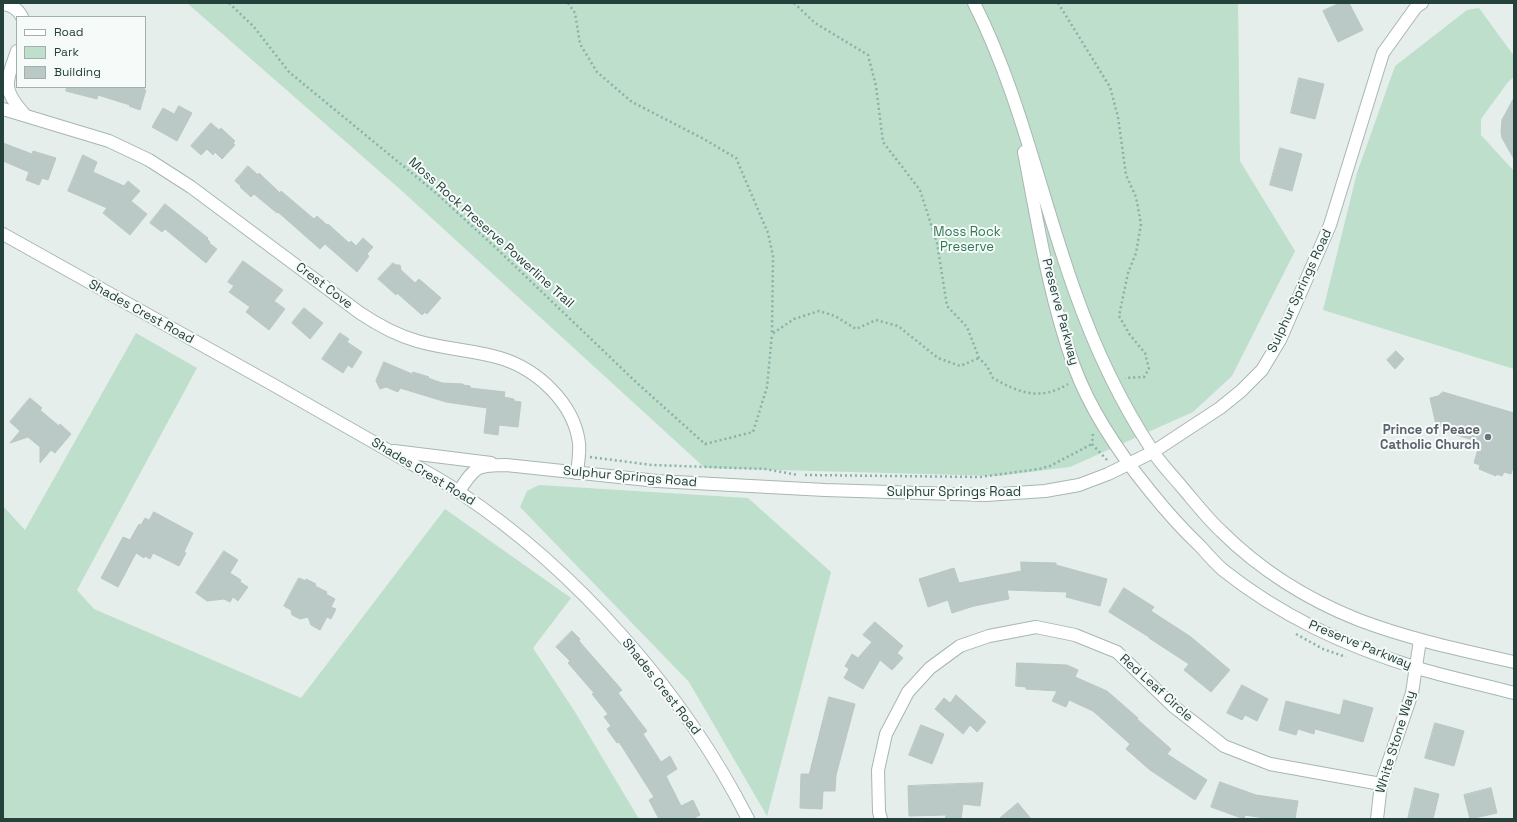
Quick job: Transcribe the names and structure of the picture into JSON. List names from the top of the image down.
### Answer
{
  "streets": {
    "street": [
      "Crest Cove",
      "Sulphur Springs Road",
      "Shades Crest Road",
      "Preserve Parkway",
      "Red Leaf Circle",
      "White Stone Way"
    ],
    "path": ["Moss Rock Preserve Powerline Trail"]
  },
  "crossings": [
    ["Crest Cove", "Sulphur Springs Road"],
    ["Sulphur Springs Road", "Shades Crest Road"],
    ["Sulphur Springs Road", "Preserve Parkway"],
    ["Preserve Parkway", "White Stone Way"],
    ["Red Leaf Circle", "White Stone Way"]
  ],
  "parks": ["Moss Rock Preserve"],
  "places": ["Prince of Peace Catholic Church"],
  "legend": ["Road", "Park", "Building"]
}
